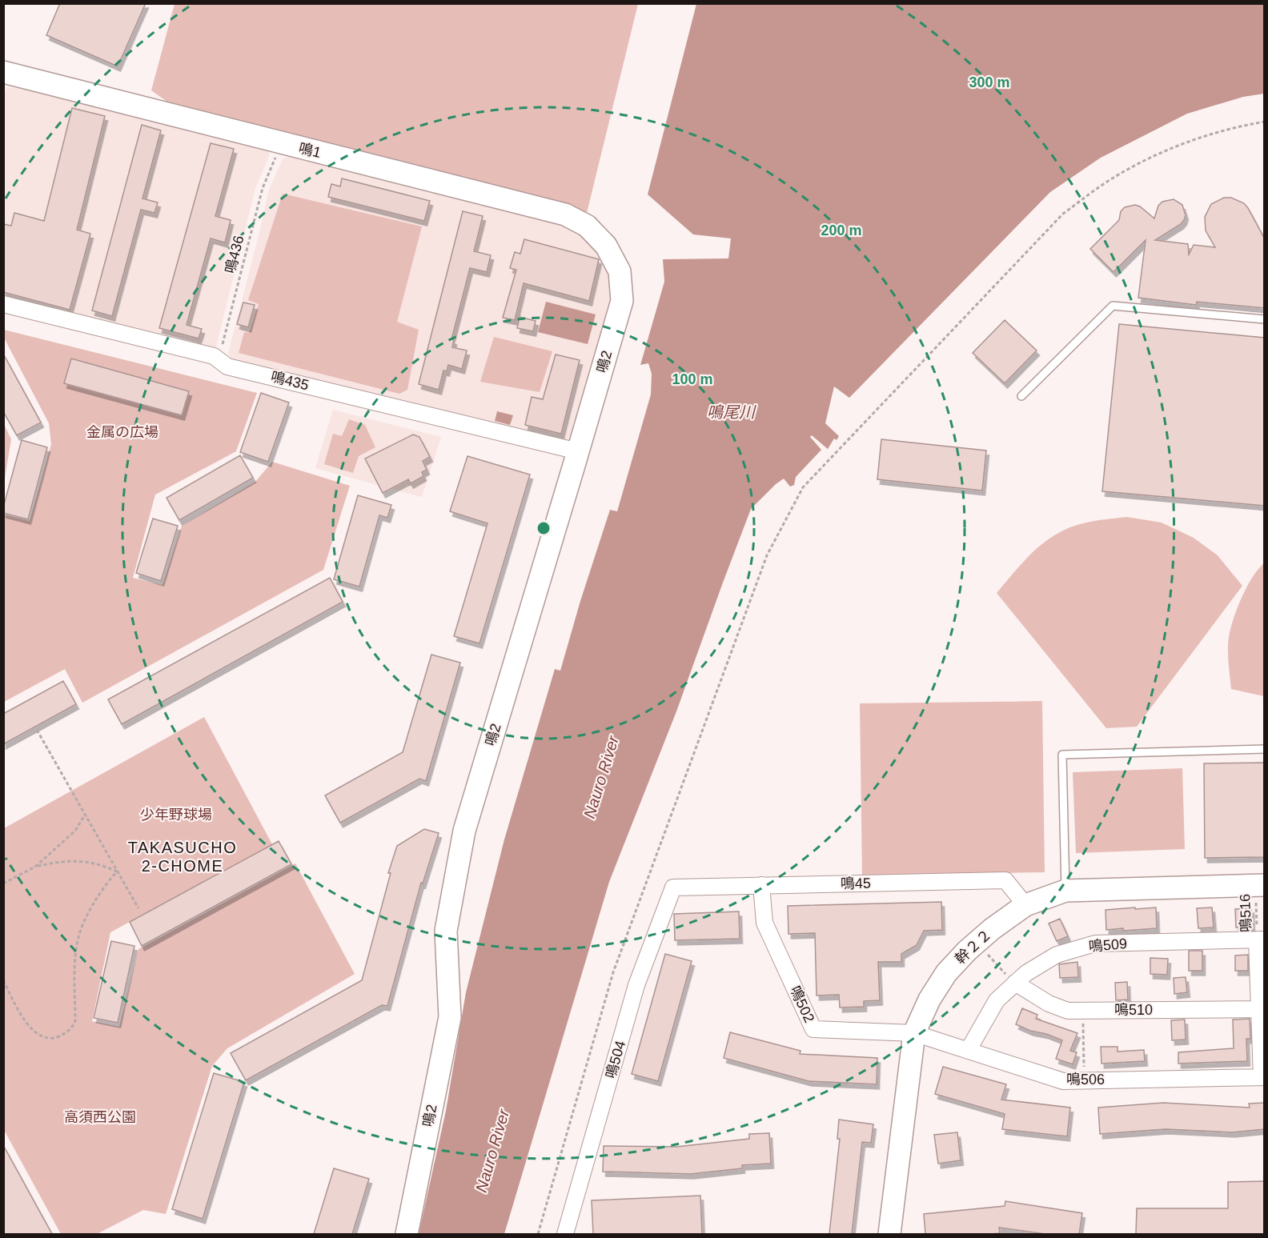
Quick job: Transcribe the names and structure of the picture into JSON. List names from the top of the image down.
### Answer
{
  "streets": {
    "street": [
      "鳴1",
      "鳴2",
      "鳴435",
      "鳴45",
      "鳴509",
      "幹２２",
      "鳴502",
      "鳴510",
      "鳴504",
      "鳴506"
    ],
    "path": ["鳴436", "鳴516"]
  },
  "crossings": [
    ["鳴1", "鳴436"],
    ["鳴1", "鳴2"],
    ["鳴436", "鳴435"],
    ["鳴2", "鳴435"],
    ["鳴45", "幹２２"],
    ["鳴45", "鳴502"],
    ["鳴45", "鳴504"],
    ["鳴516", "鳴509"],
    ["鳴516", "幹２２"],
    ["鳴509", "鳴510"],
    ["鳴509", "鳴506"],
    ["幹２２", "鳴502"],
    ["幹２２", "鳴506"],
    ["鳴502", "鳴506"]
  ],
  "districts": ["TAKASUCHO 2-CHOME"],
  "water": ["鳴尾川", "Nauro River"],
  "parks": ["金属の広場", "少年野球場", "高須西公園"],
  "rings": ["300 m", "200 m", "100 m"]
}
